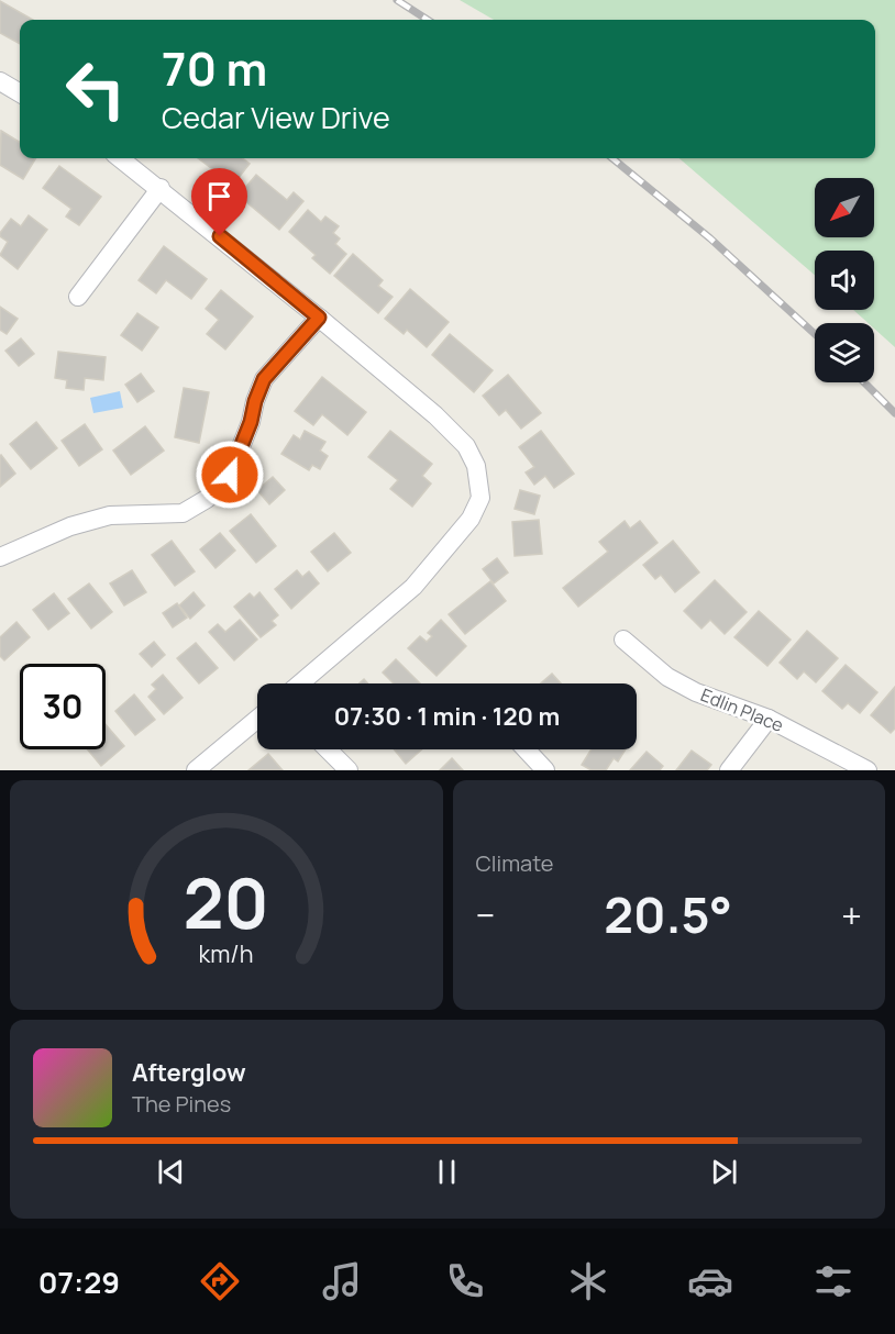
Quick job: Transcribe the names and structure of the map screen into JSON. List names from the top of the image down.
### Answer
{
  "streets": {
    "street": ["Edlin Place"]
  },
  "north": "bottom left",
  "page": {
    "turn": ["70 m", "Cedar View Drive"],
    "limit": "30",
    "trip": "07:30 · 1 min · 120 m",
    "tile": "Climate",
    "heat": ["−", "20.5°", "+"],
    "song": ["Afterglow", "The Pines"],
    "tabs": "07:29",
    "gauge": ["20", "km/h"]
  }
}
